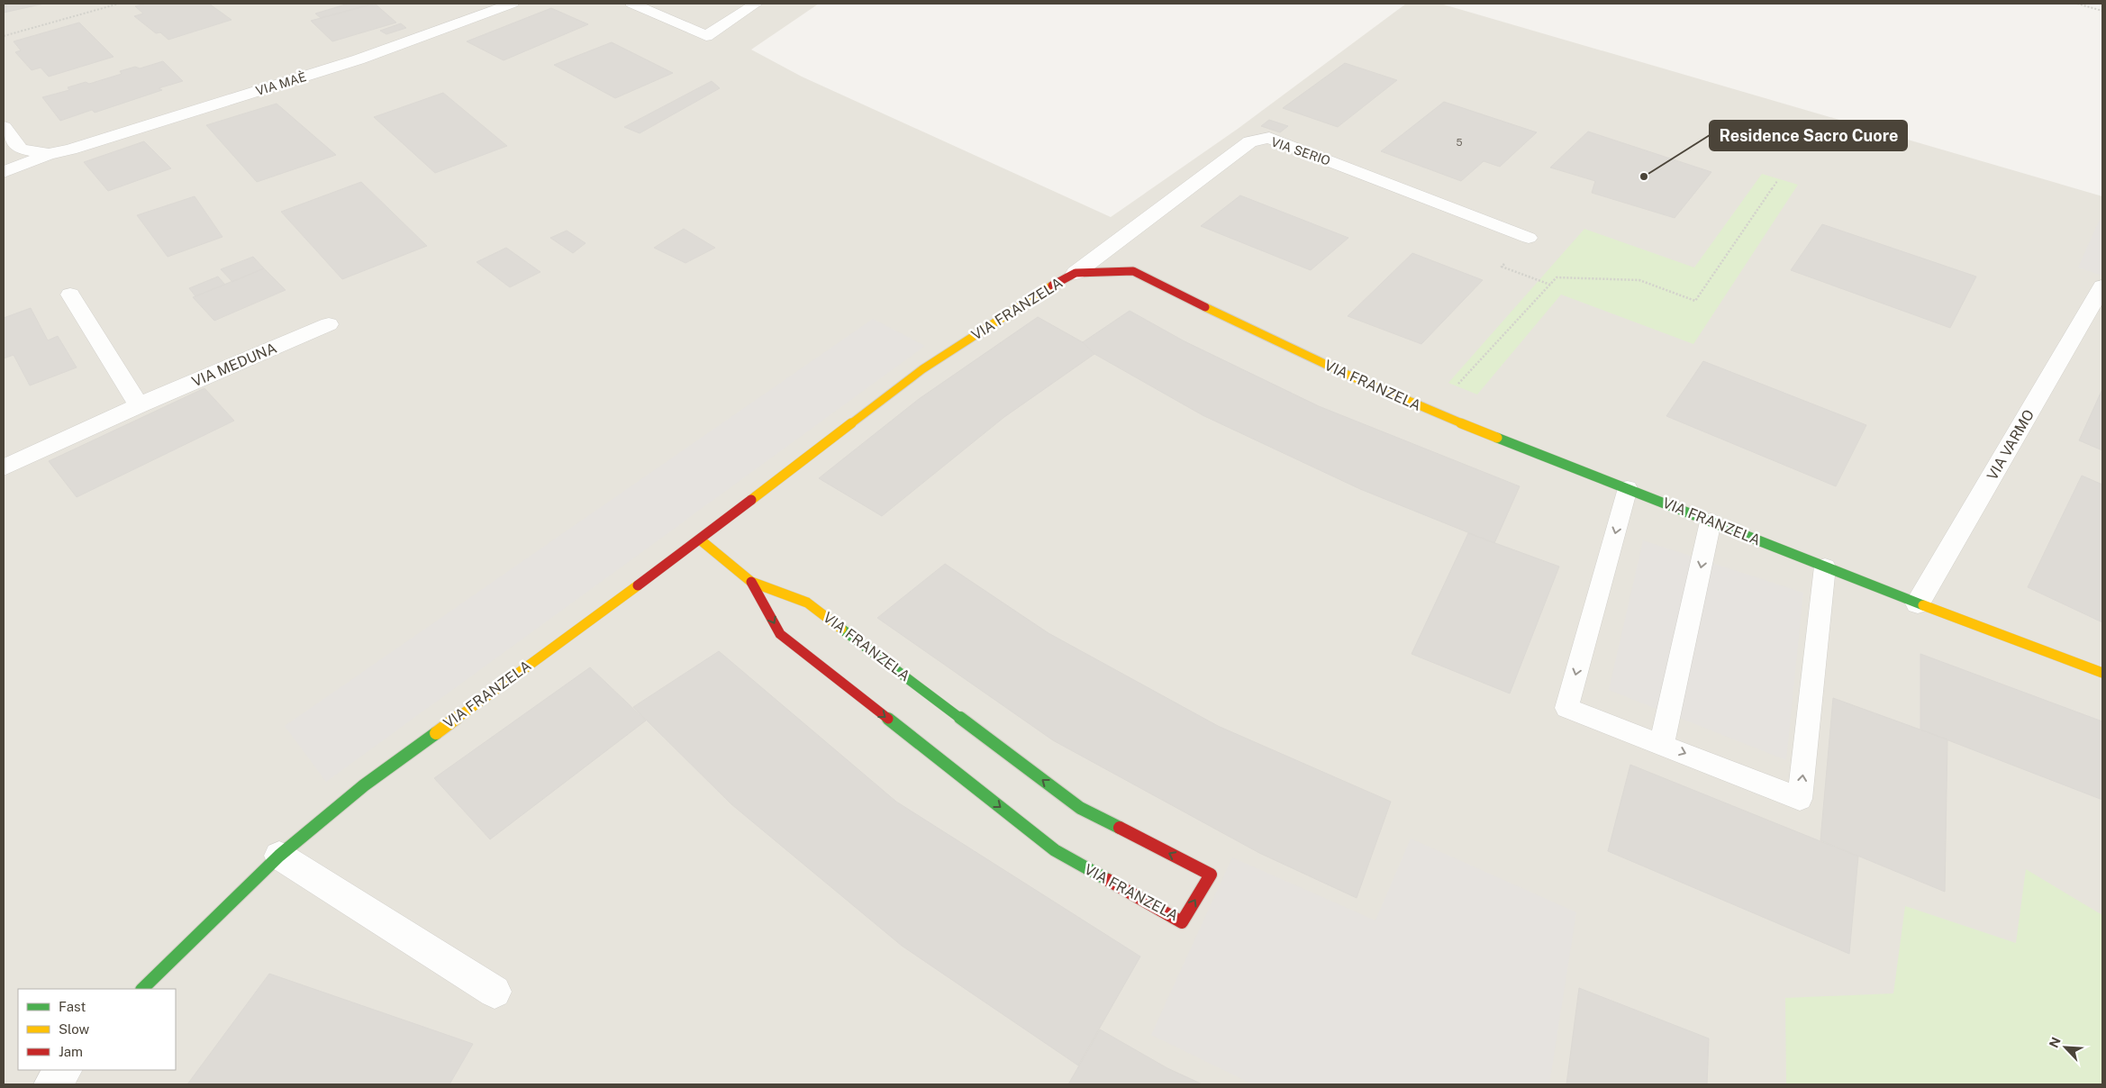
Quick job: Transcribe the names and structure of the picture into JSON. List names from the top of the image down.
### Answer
{
  "streets": {
    "street": [
      "VIA MAÈ",
      "VIA SERIO",
      "VIA FRANZELA",
      "VIA MEDUNA",
      "VIA VARMO"
    ]
  },
  "crossings": [
    ["VIA SERIO", "VIA FRANZELA"],
    ["VIA FRANZELA", "VIA VARMO"]
  ],
  "places": ["Residence Sacro Cuore"],
  "house_numbers": ["5"],
  "legend": ["Fast", "Slow", "Jam"],
  "north": "top left"
}
